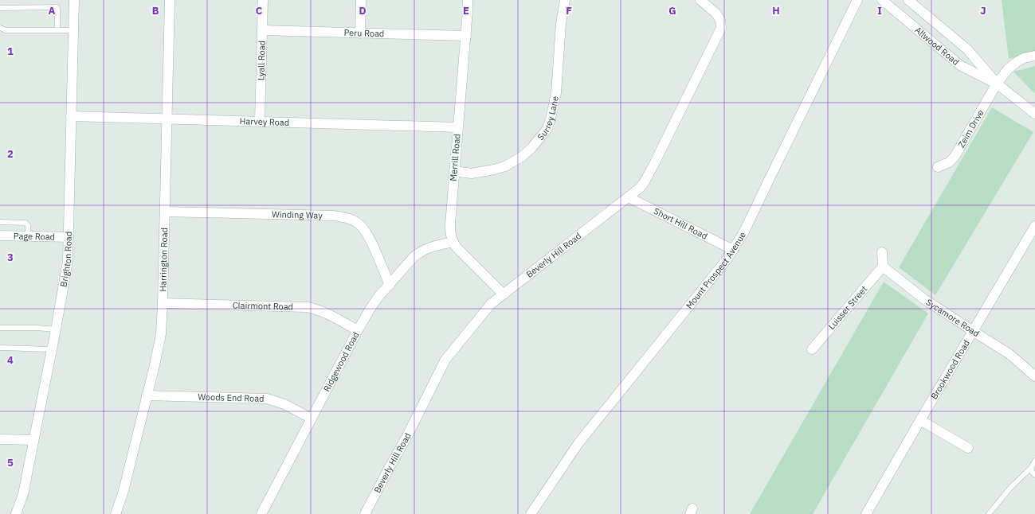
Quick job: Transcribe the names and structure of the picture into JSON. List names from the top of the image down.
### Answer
{
  "streets": {
    "street": [
      "Peru Road",
      "Allwood Road",
      "Lyall Road",
      "Surrey Lane",
      "Harvey Road",
      "Zeim Drive",
      "Merrill Road",
      "Winding Way",
      "Short Hill Road",
      "Page Road",
      "Beverly Hill Road",
      "Brighton Road",
      "Harrington Road",
      "Mount Prospect Avenue",
      "Clairmont Road",
      "Luisser Street",
      "Sycamore Road",
      "Ridgewood Road",
      "Brookwood Road",
      "Woods End Road"
    ]
  },
  "crossings": [
    ["Peru Road", "Lyall Road"],
    ["Peru Road", "Merrill Road"],
    ["Allwood Road", "Zeim Drive"],
    ["Lyall Road", "Harvey Road"],
    ["Surrey Lane", "Merrill Road"],
    ["Harvey Road", "Merrill Road"],
    ["Harvey Road", "Brighton Road"],
    ["Harvey Road", "Harrington Road"],
    ["Merrill Road", "Beverly Hill Road"],
    ["Merrill Road", "Ridgewood Road"],
    ["Winding Way", "Harrington Road"],
    ["Winding Way", "Ridgewood Road"],
    ["Short Hill Road", "Beverly Hill Road"],
    ["Short Hill Road", "Mount Prospect Avenue"],
    ["Page Road", "Brighton Road"],
    ["Harrington Road", "Clairmont Road"],
    ["Harrington Road", "Woods End Road"],
    ["Clairmont Road", "Ridgewood Road"],
    ["Luisser Street", "Sycamore Road"],
    ["Sycamore Road", "Brookwood Road"],
    ["Ridgewood Road", "Woods End Road"]
  ],
  "grid": {
    "columns": [
      "A",
      "B",
      "C",
      "D",
      "E",
      "F",
      "G",
      "H",
      "I",
      "J"
    ],
    "rows": [
      "1",
      "2",
      "3",
      "4",
      "5"
    ]
  }
}
